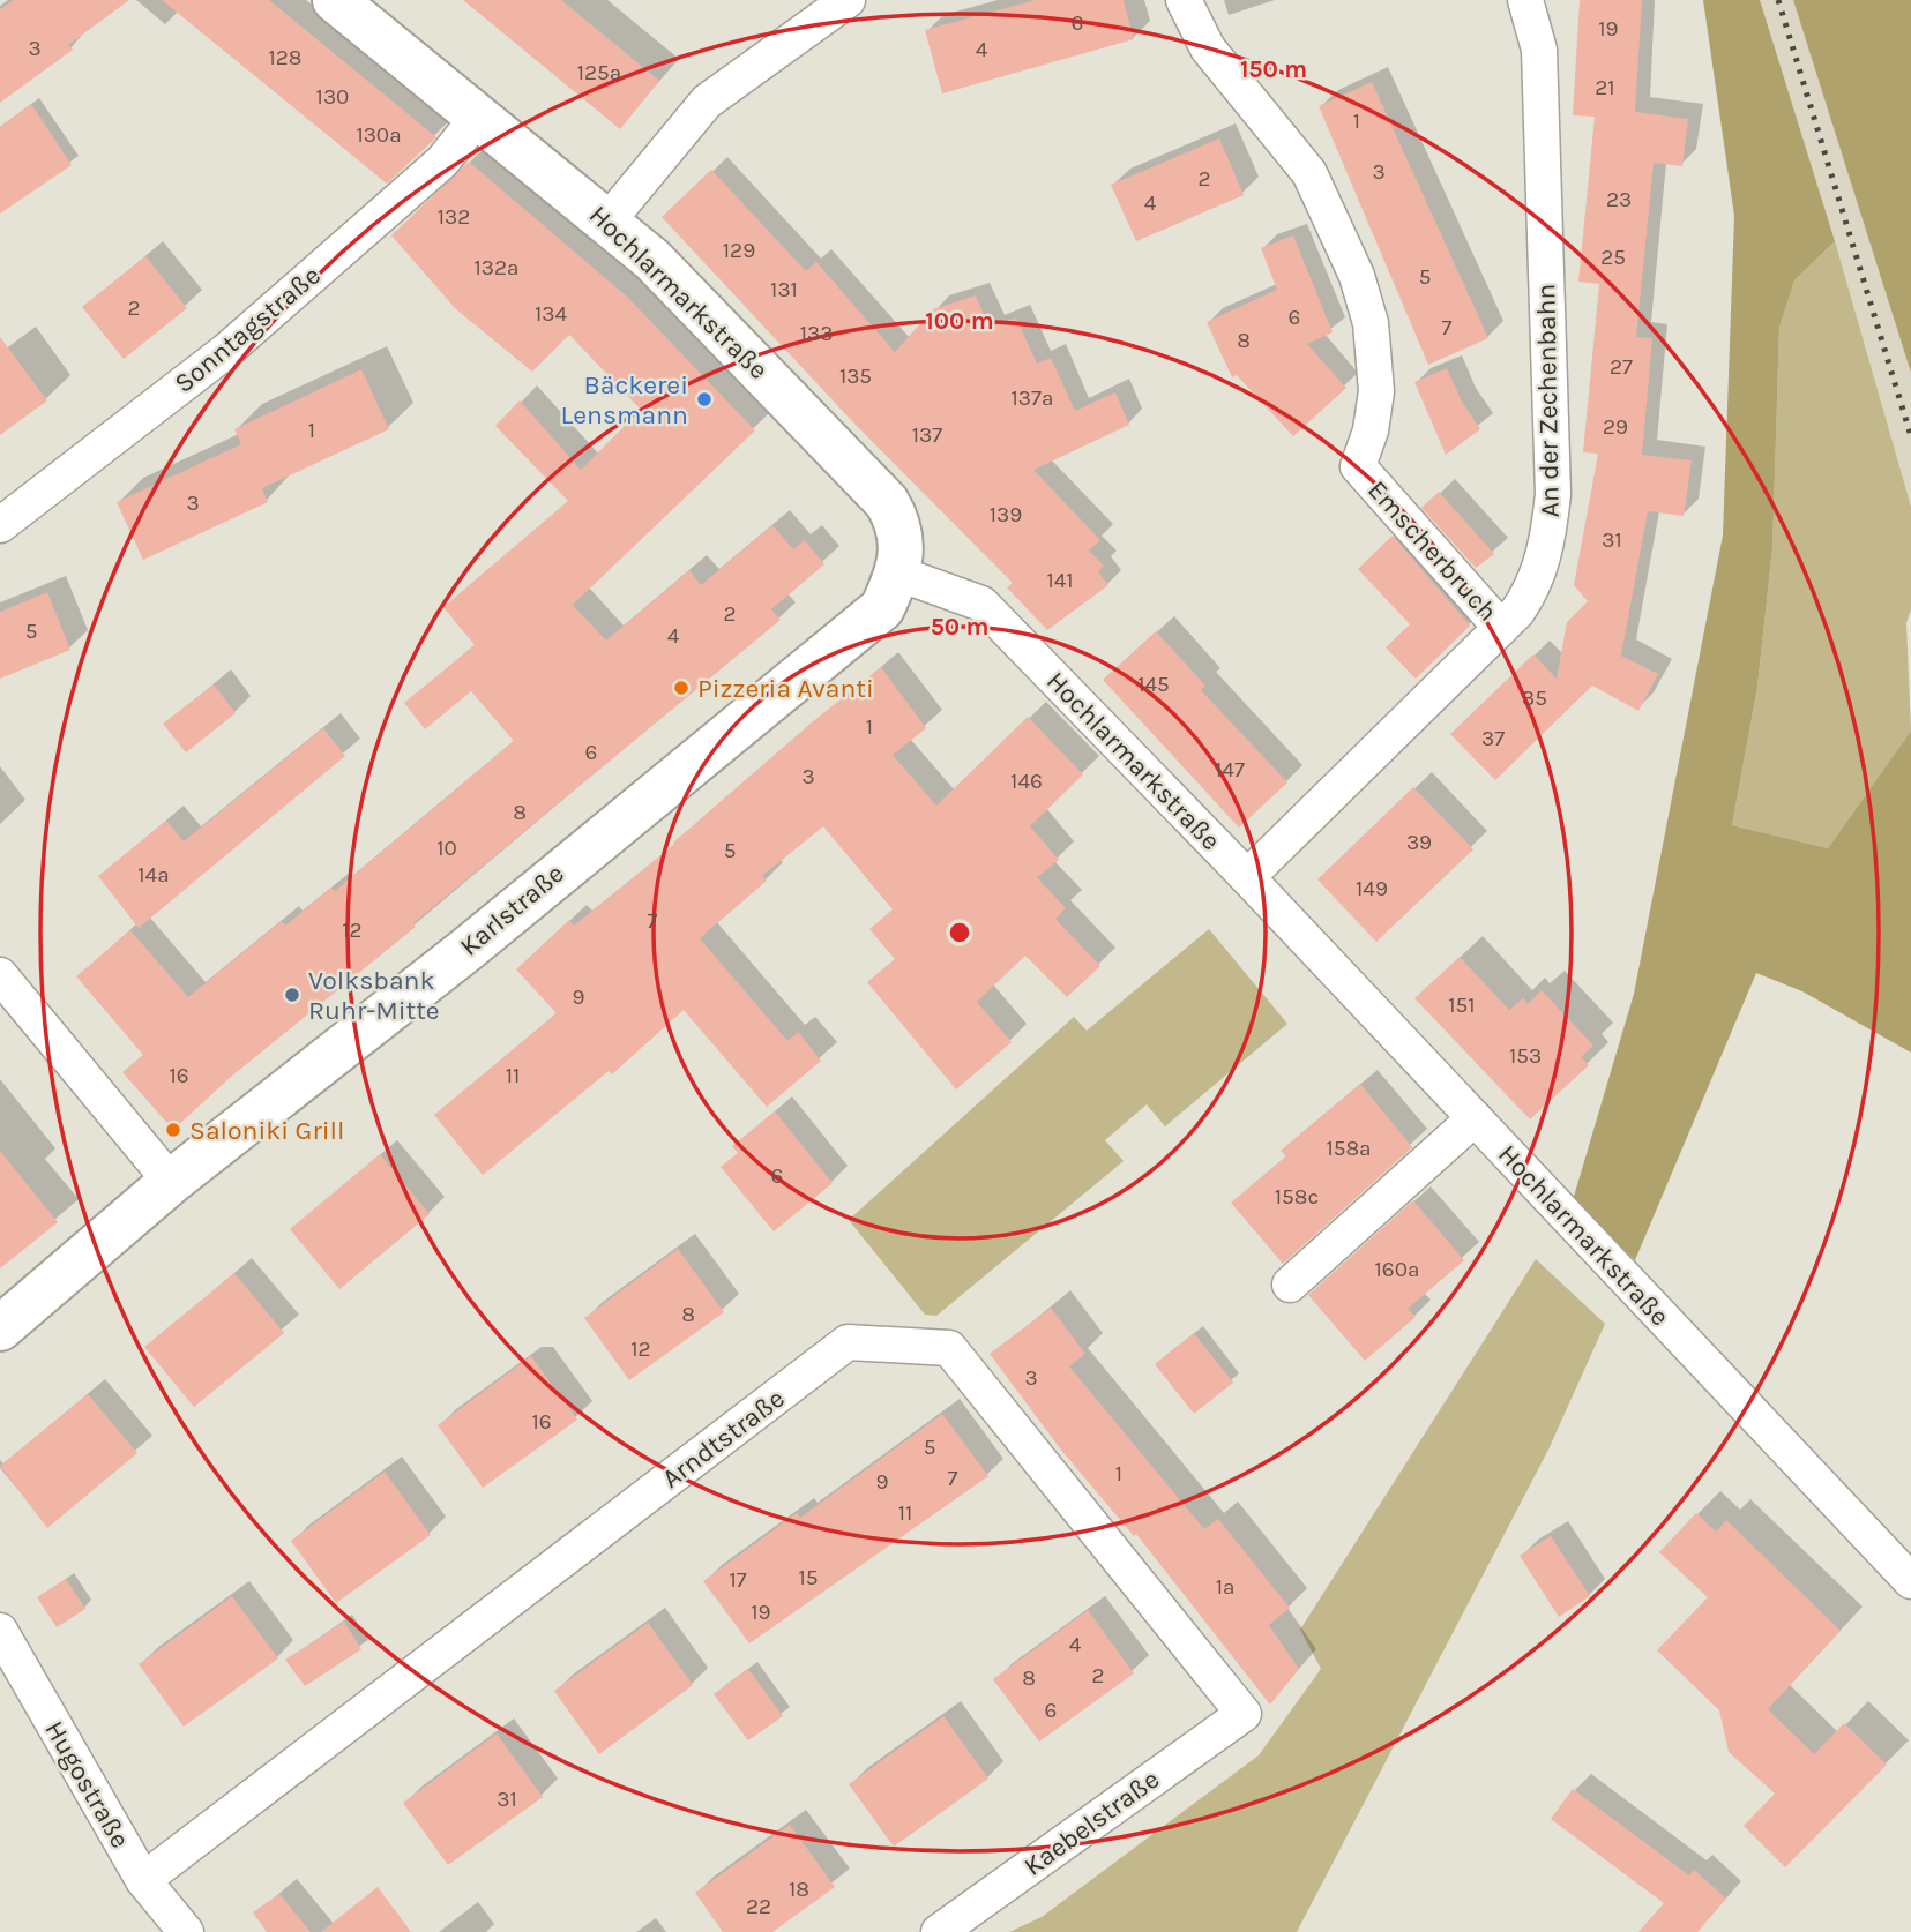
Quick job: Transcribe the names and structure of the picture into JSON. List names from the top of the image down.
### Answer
{
  "streets": {
    "street": [
      "Hochlarmarkstraße",
      "Sonntagstraße",
      "An der Zechenbahn",
      "Emscherbruch",
      "Karlstraße",
      "Arndtstraße",
      "Hugostraße",
      "Kaebelstraße"
    ]
  },
  "crossings": [
    ["Hochlarmarkstraße", "Sonntagstraße"],
    ["Hochlarmarkstraße", "An der Zechenbahn"],
    ["Hochlarmarkstraße", "Karlstraße"],
    ["An der Zechenbahn", "Emscherbruch"],
    ["Arndtstraße", "Hugostraße"],
    ["Arndtstraße", "Kaebelstraße"]
  ],
  "places": [
    "Bäckerei Lensmann",
    "Pizzeria Avanti",
    "Volksbank Ruhr-Mitte",
    "Saloniki Grill"
  ],
  "house_numbers": [
    "6",
    "19",
    "3",
    "4",
    "128",
    "125a",
    "21",
    "130",
    "1",
    "130a",
    "3",
    "2",
    "23",
    "4",
    "132",
    "129",
    "25",
    "132a",
    "5",
    "131",
    "2",
    "134",
    "6",
    "7",
    "133",
    "8",
    "27",
    "135",
    "137a",
    "29",
    "1",
    "137",
    "3",
    "139",
    "31",
    "141",
    "2",
    "5",
    "4",
    "145",
    "35",
    "1",
    "37",
    "6",
    "147",
    "3",
    "146",
    "8",
    "39",
    "10",
    "5",
    "14a",
    "149",
    "7",
    "12",
    "9",
    "151",
    "153",
    "16",
    "11",
    "158a",
    "6",
    "158c",
    "160a",
    "8",
    "12",
    "3",
    "16",
    "5",
    "1",
    "7",
    "9",
    "11",
    "15",
    "17",
    "1a",
    "19",
    "4",
    "2",
    "8",
    "6",
    "31",
    "18",
    "22"
  ],
  "rings": ["150 m", "100 m", "50 m"]
}
